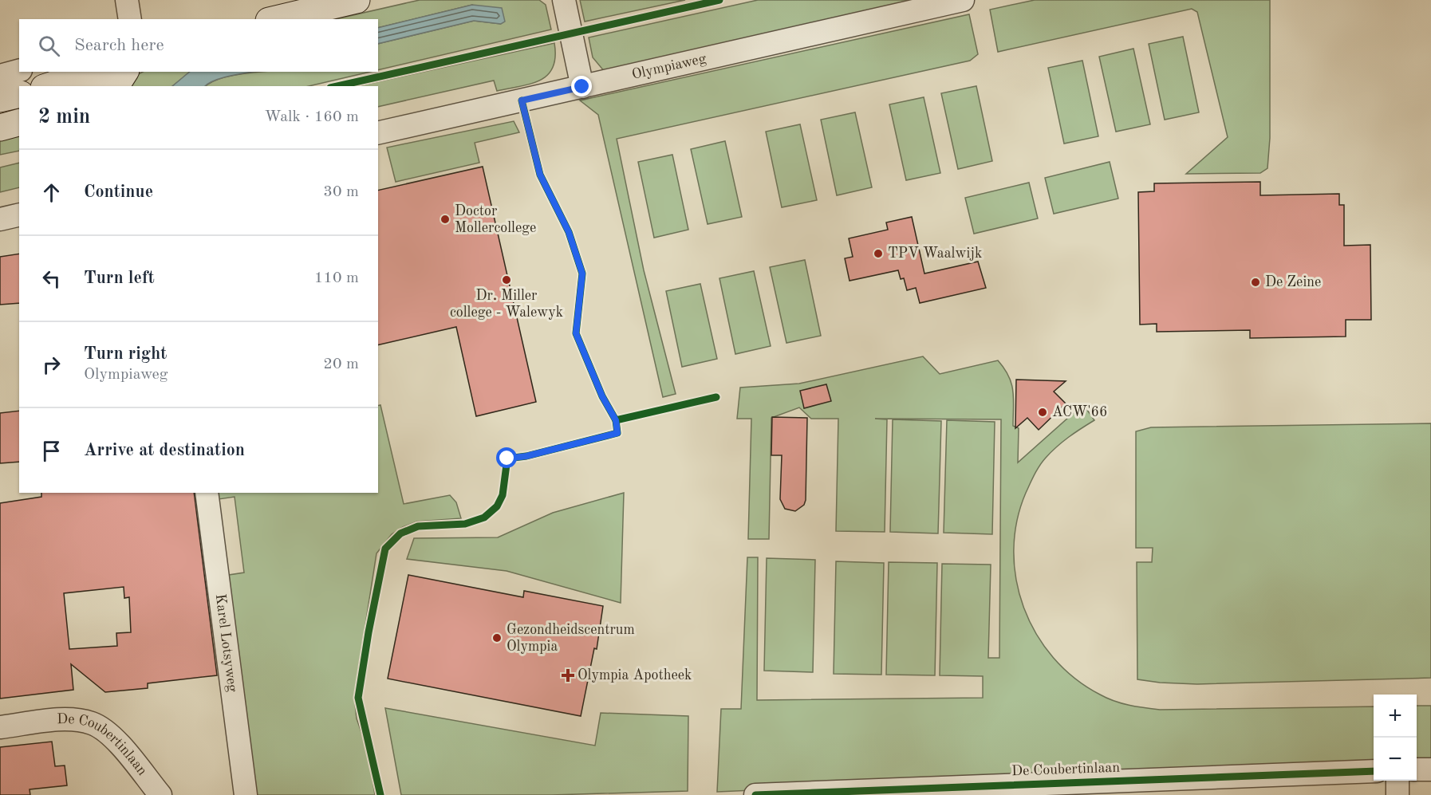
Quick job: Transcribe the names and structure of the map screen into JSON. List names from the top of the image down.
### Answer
{
  "streets": {
    "street": ["Olympiaweg", "Karel Lotsyweg", "De Coubertinlaan"]
  },
  "places": {
    "other": [
      "Doctor Mollercollege",
      "TPV Waalwijk",
      "Dr. Miller college - Walewyk",
      "De Zeine",
      "ACW'66",
      "Gezondheidscentrum Olympia"
    ],
    "health": ["Olympia Apotheek"]
  },
  "page": {
    "search": "Search here",
    "heading": ["2 min", "Walk · 160 m"],
    "list": [
      ["Continue", "30 m"],
      ["Turn left", "110 m"],
      ["Turn right", "Olympiaweg", "20 m"],
      "Arrive at destination"
    ],
    "map_buttons": ["+", "−"]
  }
}
